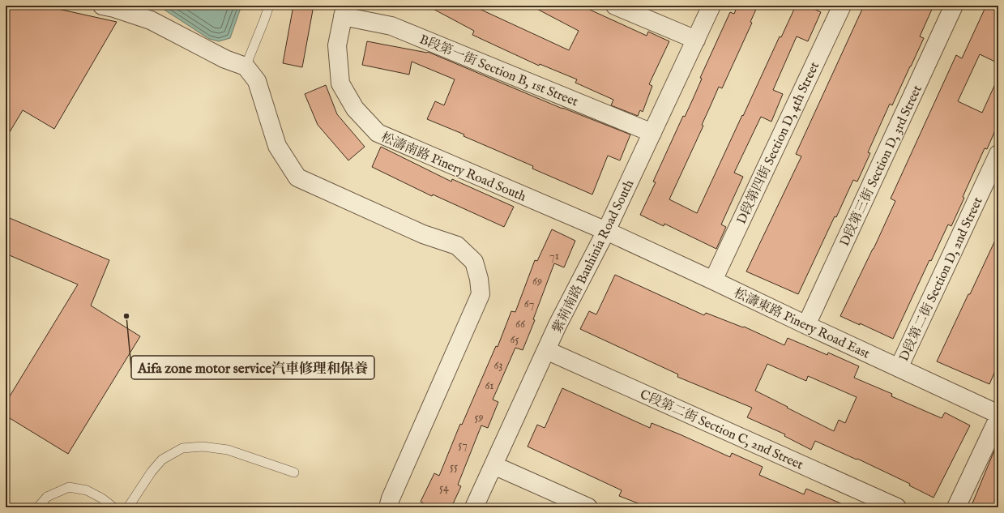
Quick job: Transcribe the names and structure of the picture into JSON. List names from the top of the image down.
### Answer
{
  "streets": {
    "street": [
      "B段第一街 Section B, 1st Street",
      "D段第四街 Section D, 4th Street",
      "D段第三街 Section D, 3rd Street",
      "松濤南路 Pinery Road South",
      "紫荊南路 Bauhinia Road South",
      "D段第二街 Section D, 2nd Street",
      "松濤東路 Pinery Road East",
      "C段第二街 Section C, 2nd Street"
    ]
  },
  "crossings": [
    ["B段第一街 Section B, 1st Street", "松濤南路 Pinery Road South"],
    ["B段第一街 Section B, 1st Street", "紫荊南路 Bauhinia Road South"],
    ["D段第四街 Section D, 4th Street", "松濤東路 Pinery Road East"],
    ["D段第三街 Section D, 3rd Street", "松濤東路 Pinery Road East"],
    ["松濤南路 Pinery Road South", "紫荊南路 Bauhinia Road South"],
    ["松濤南路 Pinery Road South", "松濤東路 Pinery Road East"],
    ["紫荊南路 Bauhinia Road South", "松濤東路 Pinery Road East"],
    ["紫荊南路 Bauhinia Road South", "C段第二街 Section C, 2nd Street"],
    ["D段第二街 Section D, 2nd Street", "松濤東路 Pinery Road East"]
  ],
  "places": ["Aifa zone motor service汽車修理和保養"],
  "house_numbers": [
    "71",
    "69",
    "67",
    "66",
    "65",
    "63",
    "61",
    "59",
    "57",
    "55",
    "54"
  ]
}
